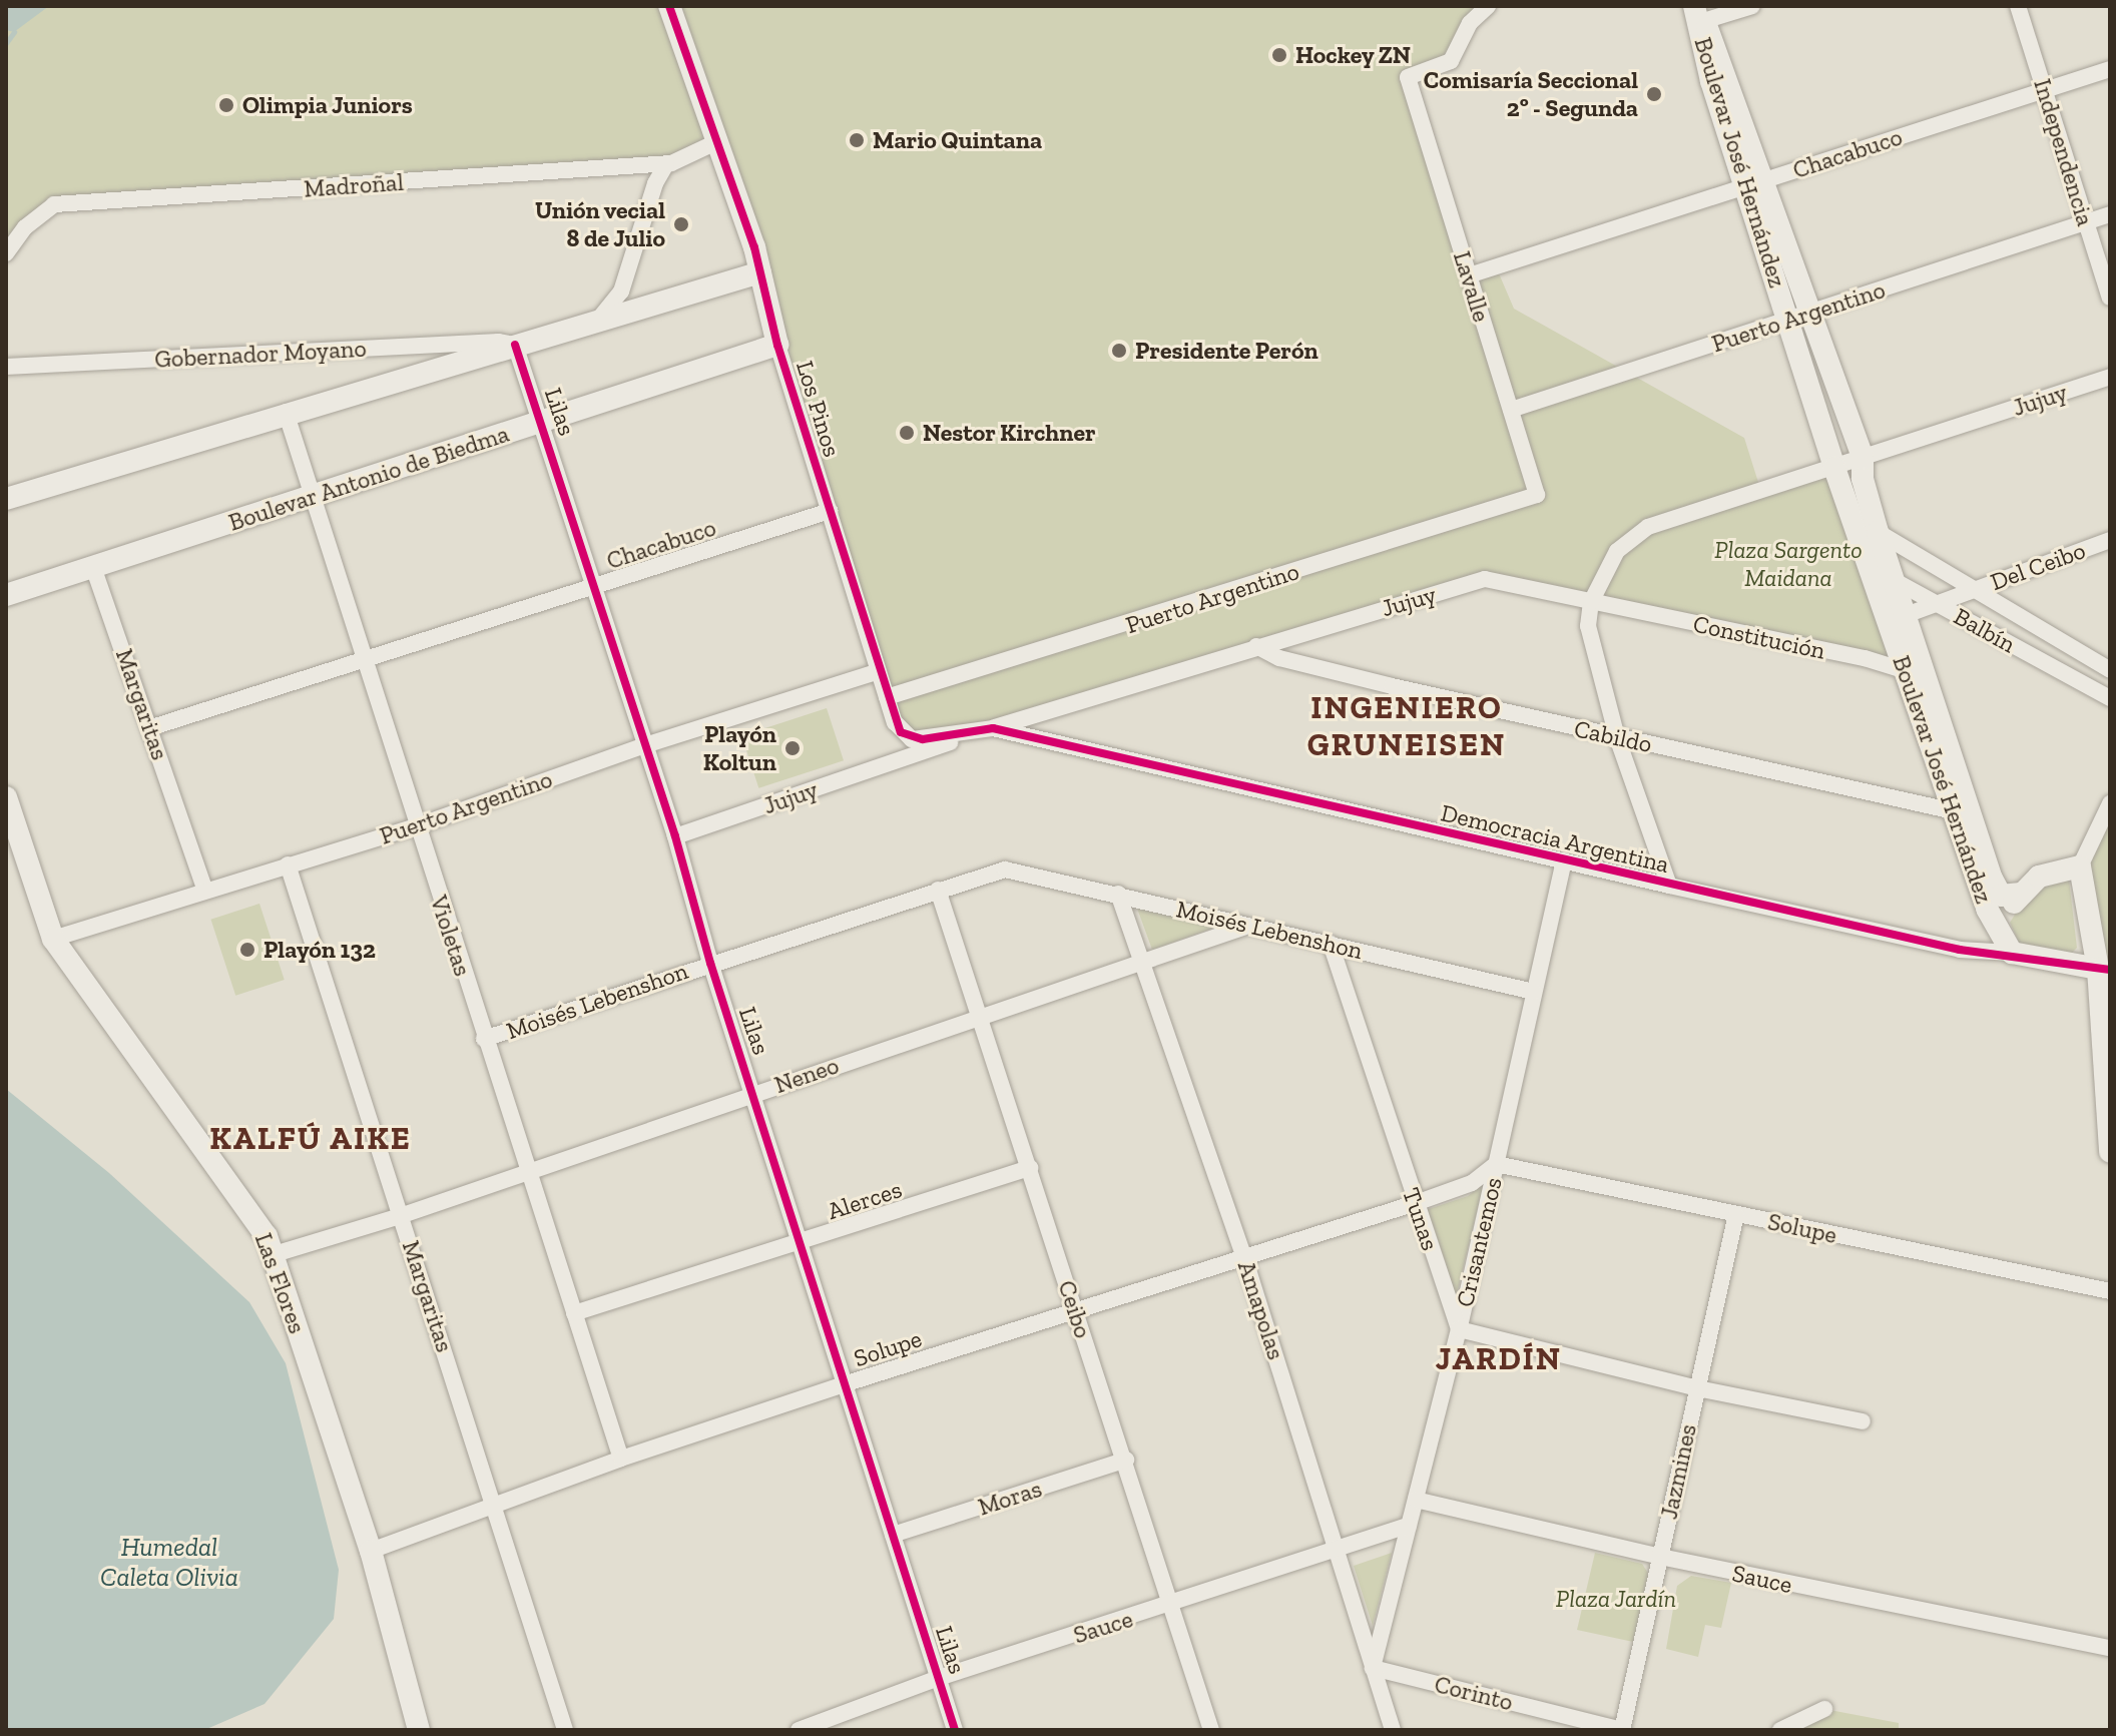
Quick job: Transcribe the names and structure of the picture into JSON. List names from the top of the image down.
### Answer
{
  "streets": {
    "street": [
      "Independencia",
      "Chacabuco",
      "Boulevar José Hernández",
      "Madroñal",
      "Lavalle",
      "Puerto Argentino",
      "Gobernador Moyano",
      "Jujuy",
      "Los Pinos",
      "Lilas",
      "Boulevar Antonio de Biedma",
      "Del Ceibo",
      "Balbín",
      "Constitución",
      "Margaritas",
      "Cabildo",
      "Democracia Argentina",
      "Moisés Lebenshon",
      "Violetas",
      "Neneo",
      "Alerces",
      "Tunas",
      "Solupe",
      "Crisantemos",
      "Las Flores",
      "Ceibo",
      "Amapolas",
      "Jazmines",
      "Moras",
      "Sauce",
      "Corinto"
    ]
  },
  "crossings": [
    ["Independencia", "Chacabuco"],
    ["Independencia", "Puerto Argentino"],
    ["Chacabuco", "Boulevar José Hernández"],
    ["Chacabuco", "Lavalle"],
    ["Chacabuco", "Los Pinos"],
    ["Chacabuco", "Lilas"],
    ["Chacabuco", "Margaritas"],
    ["Chacabuco", "Violetas"],
    ["Boulevar José Hernández", "Puerto Argentino"],
    ["Boulevar José Hernández", "Jujuy"],
    ["Boulevar José Hernández", "Del Ceibo"],
    ["Boulevar José Hernández", "Balbín"],
    ["Boulevar José Hernández", "Constitución"],
    ["Boulevar José Hernández", "Cabildo"],
    ["Boulevar José Hernández", "Democracia Argentina"],
    ["Madroñal", "Los Pinos"],
    ["Lavalle", "Puerto Argentino"],
    ["Puerto Argentino", "Los Pinos"],
    ["Puerto Argentino", "Lilas"],
    ["Puerto Argentino", "Margaritas"],
    ["Puerto Argentino", "Violetas"],
    ["Puerto Argentino", "Las Flores"],
    ["Gobernador Moyano", "Lilas"],
    ["Jujuy", "Los Pinos"],
    ["Jujuy", "Lilas"],
    ["Jujuy", "Constitución"],
    ["Jujuy", "Cabildo"],
    ["Jujuy", "Democracia Argentina"],
    ["Los Pinos", "Boulevar Antonio de Biedma"],
    ["Los Pinos", "Democracia Argentina"],
    ["Lilas", "Boulevar Antonio de Biedma"],
    ["Lilas", "Moisés Lebenshon"],
    ["Lilas", "Neneo"],
    ["Lilas", "Alerces"],
    ["Lilas", "Solupe"],
    ["Lilas", "Moras"],
    ["Lilas", "Sauce"],
    ["Boulevar Antonio de Biedma", "Margaritas"],
    ["Boulevar Antonio de Biedma", "Violetas"],
    ["Del Ceibo", "Balbín"],
    ["Margaritas", "Neneo"],
    ["Margaritas", "Solupe"],
    ["Democracia Argentina", "Crisantemos"],
    ["Moisés Lebenshon", "Violetas"],
    ["Moisés Lebenshon", "Neneo"],
    ["Moisés Lebenshon", "Tunas"],
    ["Moisés Lebenshon", "Crisantemos"],
    ["Moisés Lebenshon", "Ceibo"],
    ["Moisés Lebenshon", "Amapolas"],
    ["Violetas", "Neneo"],
    ["Violetas", "Alerces"],
    ["Violetas", "Solupe"],
    ["Neneo", "Las Flores"],
    ["Neneo", "Ceibo"],
    ["Neneo", "Amapolas"],
    ["Alerces", "Ceibo"],
    ["Tunas", "Solupe"],
    ["Tunas", "Crisantemos"],
    ["Solupe", "Crisantemos"],
    ["Solupe", "Las Flores"],
    ["Solupe", "Ceibo"],
    ["Solupe", "Amapolas"],
    ["Solupe", "Jazmines"],
    ["Crisantemos", "Amapolas"],
    ["Crisantemos", "Sauce"],
    ["Crisantemos", "Corinto"],
    ["Ceibo", "Moras"],
    ["Ceibo", "Sauce"],
    ["Amapolas", "Sauce"],
    ["Amapolas", "Corinto"],
    ["Jazmines", "Sauce"],
    ["Jazmines", "Corinto"]
  ],
  "districts": ["INGENIERO GRUNEISEN", "KALFÚ AIKE", "JARDÍN"],
  "water": ["Humedal Caleta Olivia"],
  "parks": ["Plaza Sargento Maidana", "Plaza Jardín"],
  "places": [
    "Hockey ZN",
    "Comisaría Seccional 2º - Segunda",
    "Olimpia Juniors",
    "Mario Quintana",
    "Unión vecial 8 de Julio",
    "Presidente Perón",
    "Nestor Kirchner",
    "Playón Koltun",
    "Playón 132"
  ]
}
